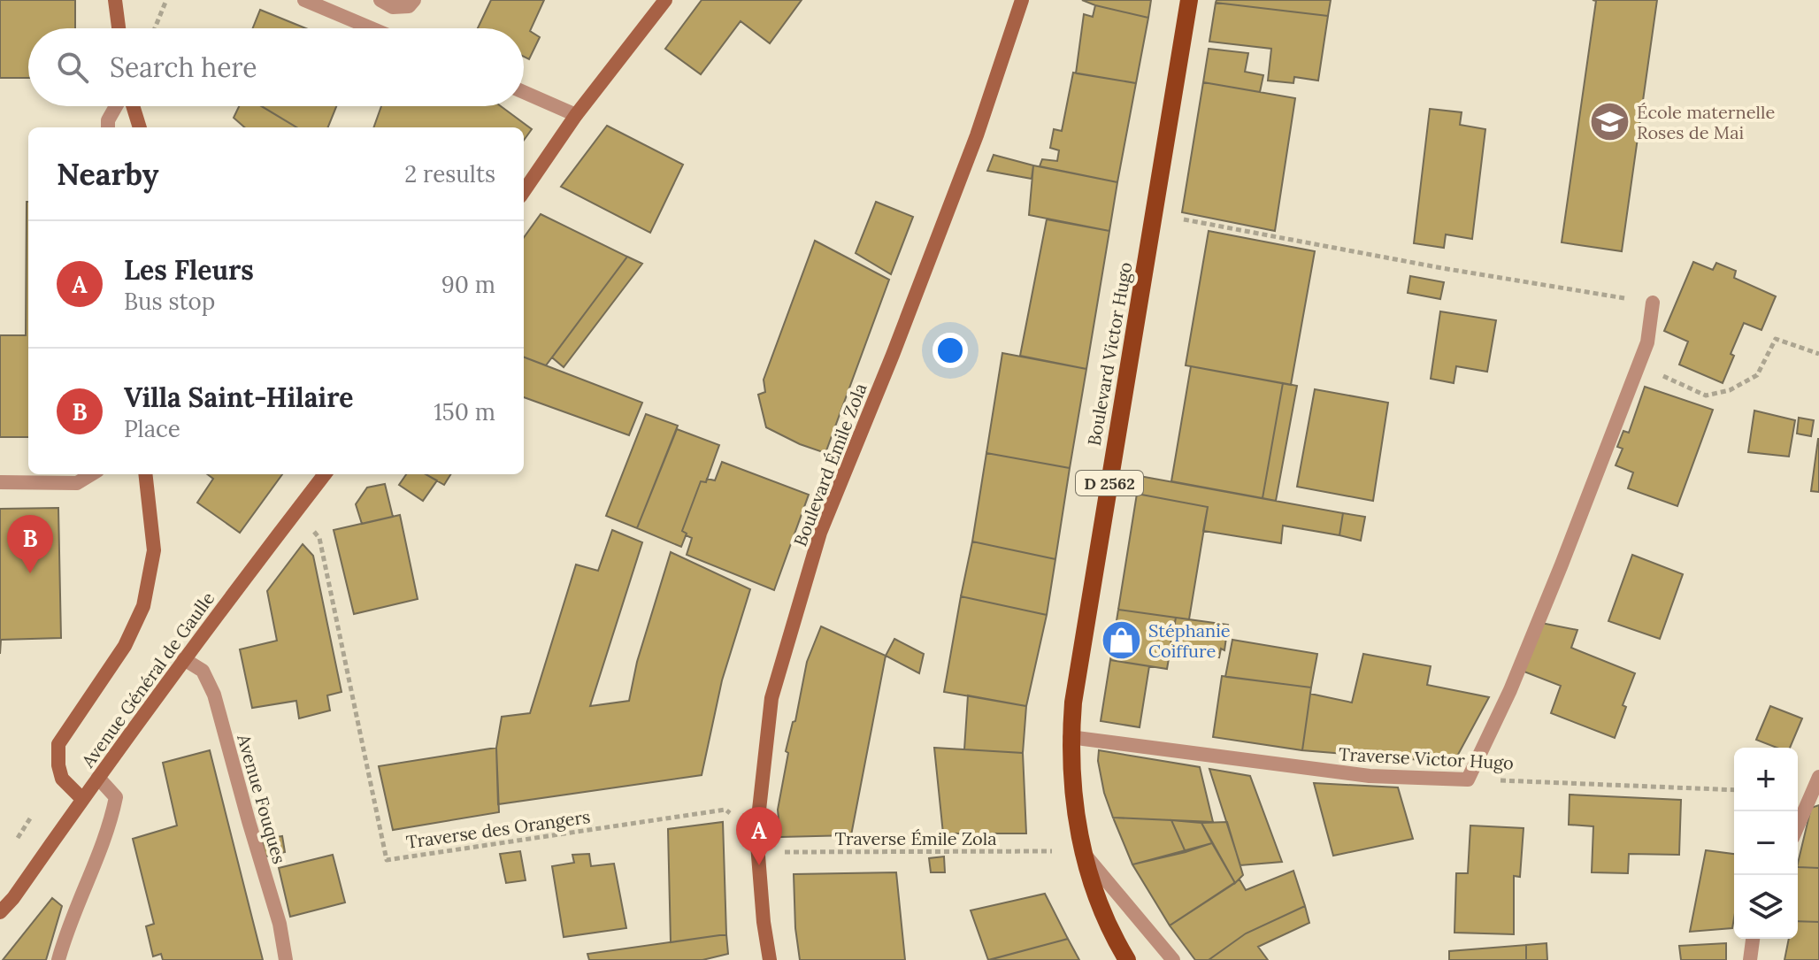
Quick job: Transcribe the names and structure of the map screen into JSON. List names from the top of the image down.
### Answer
{
  "streets": {
    "main road": [
      "Boulevard Victor Hugo",
      "Boulevard Émile Zola",
      "D 2562",
      "Avenue Général de Gaulle"
    ],
    "street": ["Traverse Victor Hugo", "Avenue Fouques"],
    "path": ["Traverse des Orangers", "Traverse Émile Zola"]
  },
  "crossings": [
    ["Boulevard Victor Hugo", "Traverse Victor Hugo"],
    ["Boulevard Victor Hugo", "Traverse Émile Zola"],
    ["Boulevard Émile Zola", "Traverse des Orangers"],
    ["Boulevard Émile Zola", "Traverse Émile Zola"],
    ["Avenue Général de Gaulle", "Avenue Fouques"],
    ["Avenue Général de Gaulle", "Traverse des Orangers"],
    ["Traverse des Orangers", "Traverse Émile Zola"]
  ],
  "places": {
    "school or university": ["École maternelle Roses de Mai"],
    "shop": ["Stéphanie Coiffure"]
  },
  "page": {
    "search": "Search here",
    "heading": ["Nearby", "2 results"],
    "list": [
      {
        "mark": "A",
        "name": "Les Fleurs",
        "note": "Bus stop",
        "value": "90 m"
      },
      {
        "mark": "B",
        "name": "Villa Saint-Hilaire",
        "note": "Place",
        "value": "150 m"
      }
    ],
    "pins": ["B", "A"],
    "map_buttons": ["+", "−"]
  }
}
